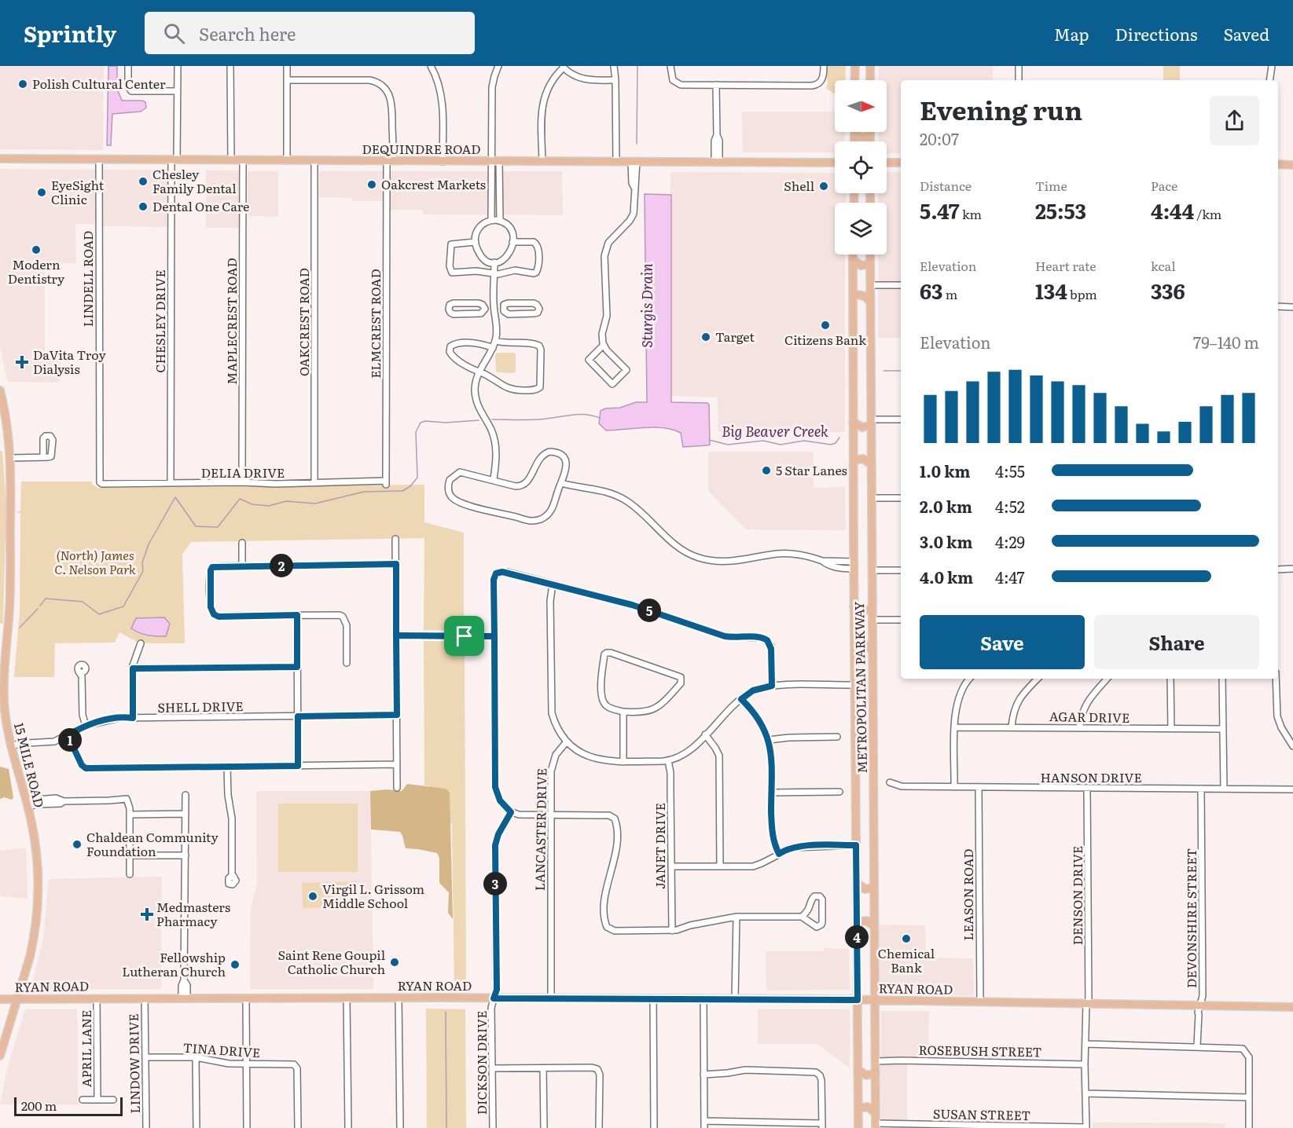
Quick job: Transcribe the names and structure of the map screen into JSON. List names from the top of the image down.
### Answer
{
  "streets": {
    "main road": [
      "DEQUINDRE ROAD",
      "METROPOLITAN PARKWAY",
      "15 MILE ROAD",
      "RYAN ROAD"
    ],
    "street": [
      "LINDELL ROAD",
      "CHESLEY DRIVE",
      "MAPLECREST ROAD",
      "OAKCREST ROAD",
      "ELMCREST ROAD",
      "DELIA DRIVE",
      "SHELL DRIVE",
      "AGAR DRIVE",
      "HANSON DRIVE",
      "LANCASTER DRIVE",
      "JANET DRIVE",
      "LEASON ROAD",
      "DENSON DRIVE",
      "DEVONSHIRE STREET",
      "APRIL LANE",
      "TINA DRIVE",
      "ROSEBUSH STREET",
      "DICKSON DRIVE",
      "LINDOW DRIVE",
      "SUSAN STREET"
    ]
  },
  "crossings": [
    ["DEQUINDRE ROAD", "LINDELL ROAD"],
    ["DEQUINDRE ROAD", "CHESLEY DRIVE"],
    ["DEQUINDRE ROAD", "MAPLECREST ROAD"],
    ["DEQUINDRE ROAD", "OAKCREST ROAD"],
    ["DEQUINDRE ROAD", "ELMCREST ROAD"],
    ["LINDELL ROAD", "DELIA DRIVE"],
    ["CHESLEY DRIVE", "DELIA DRIVE"],
    ["MAPLECREST ROAD", "DELIA DRIVE"],
    ["OAKCREST ROAD", "DELIA DRIVE"],
    ["ELMCREST ROAD", "DELIA DRIVE"],
    ["METROPOLITAN PARKWAY", "RYAN ROAD"],
    ["METROPOLITAN PARKWAY", "ROSEBUSH STREET"],
    ["METROPOLITAN PARKWAY", "SUSAN STREET"],
    ["SHELL DRIVE", "15 MILE ROAD"],
    ["15 MILE ROAD", "RYAN ROAD"],
    ["HANSON DRIVE", "LEASON ROAD"],
    ["HANSON DRIVE", "DENSON DRIVE"],
    ["HANSON DRIVE", "DEVONSHIRE STREET"],
    ["LANCASTER DRIVE", "RYAN ROAD"],
    ["LEASON ROAD", "RYAN ROAD"],
    ["DENSON DRIVE", "RYAN ROAD"],
    ["DENSON DRIVE", "ROSEBUSH STREET"],
    ["DENSON DRIVE", "SUSAN STREET"],
    ["DEVONSHIRE STREET", "RYAN ROAD"],
    ["RYAN ROAD", "APRIL LANE"],
    ["RYAN ROAD", "DICKSON DRIVE"],
    ["RYAN ROAD", "LINDOW DRIVE"],
    ["TINA DRIVE", "LINDOW DRIVE"]
  ],
  "water": ["Sturgis Drain", "Big Beaver Creek"],
  "parks": ["(North) James C. Nelson Park"],
  "places": {
    "other": [
      "Polish Cultural Center",
      "Chesley Family Dental",
      "Oakcrest Markets",
      "Shell",
      "EyeSight Clinic",
      "Dental One Care",
      "Modern Dentistry",
      "Citizens Bank",
      "Target",
      "5 Star Lanes",
      "Chaldean Community Foundation",
      "Virgil L. Grissom Middle School",
      "Chemical Bank",
      "Saint Rene Goupil Catholic Church",
      "Fellowship Lutheran Church"
    ],
    "health": ["DaVita Troy Dialysis", "Medmasters Pharmacy"]
  },
  "scale_bar": "200 m",
  "north": "right",
  "page": {
    "header": "Sprintly",
    "search": "Search here",
    "nav": ["Map", "Directions", "Saved"],
    "heading": ["Evening run", "20:07"],
    "stats": [
      ["Distance", "5.47 km"],
      ["Time", "25:53"],
      ["Pace", "4:44 /km"],
      ["Elevation", "63 m"],
      ["Heart rate", "134 bpm"],
      ["kcal", "336"]
    ],
    "chart": ["Elevation", "79–140 m"],
    "list": [
      {
        "name": "1.0 km",
        "note": "4:55"
      },
      {
        "name": "2.0 km",
        "note": "4:52"
      },
      {
        "name": "3.0 km",
        "note": "4:29"
      },
      {
        "name": "4.0 km",
        "note": "4:47"
      }
    ],
    "pins": [
      "2",
      "5",
      "1",
      "3",
      "4"
    ],
    "buttons": ["Save", "Share"],
    "scale": "200 m"
  }
}
